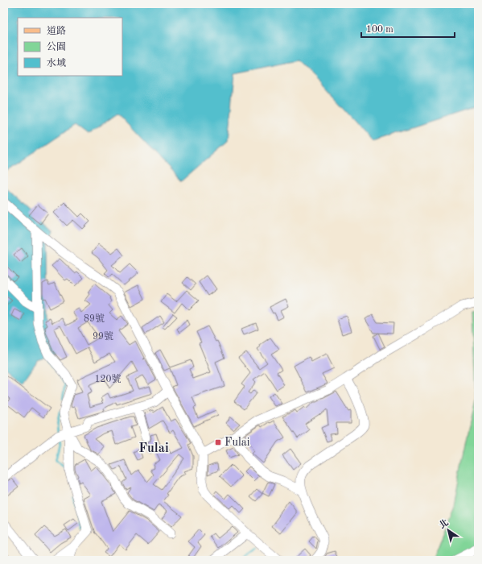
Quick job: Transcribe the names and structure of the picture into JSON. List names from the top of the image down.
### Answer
{
  "districts": ["Fulai"],
  "places": {
    "transit": ["Fulai"]
  },
  "house_numbers": ["89號", "99號", "120號"],
  "legend": ["道路", "公園", "水域"],
  "scale_bar": "100 m",
  "north": "top left"
}
